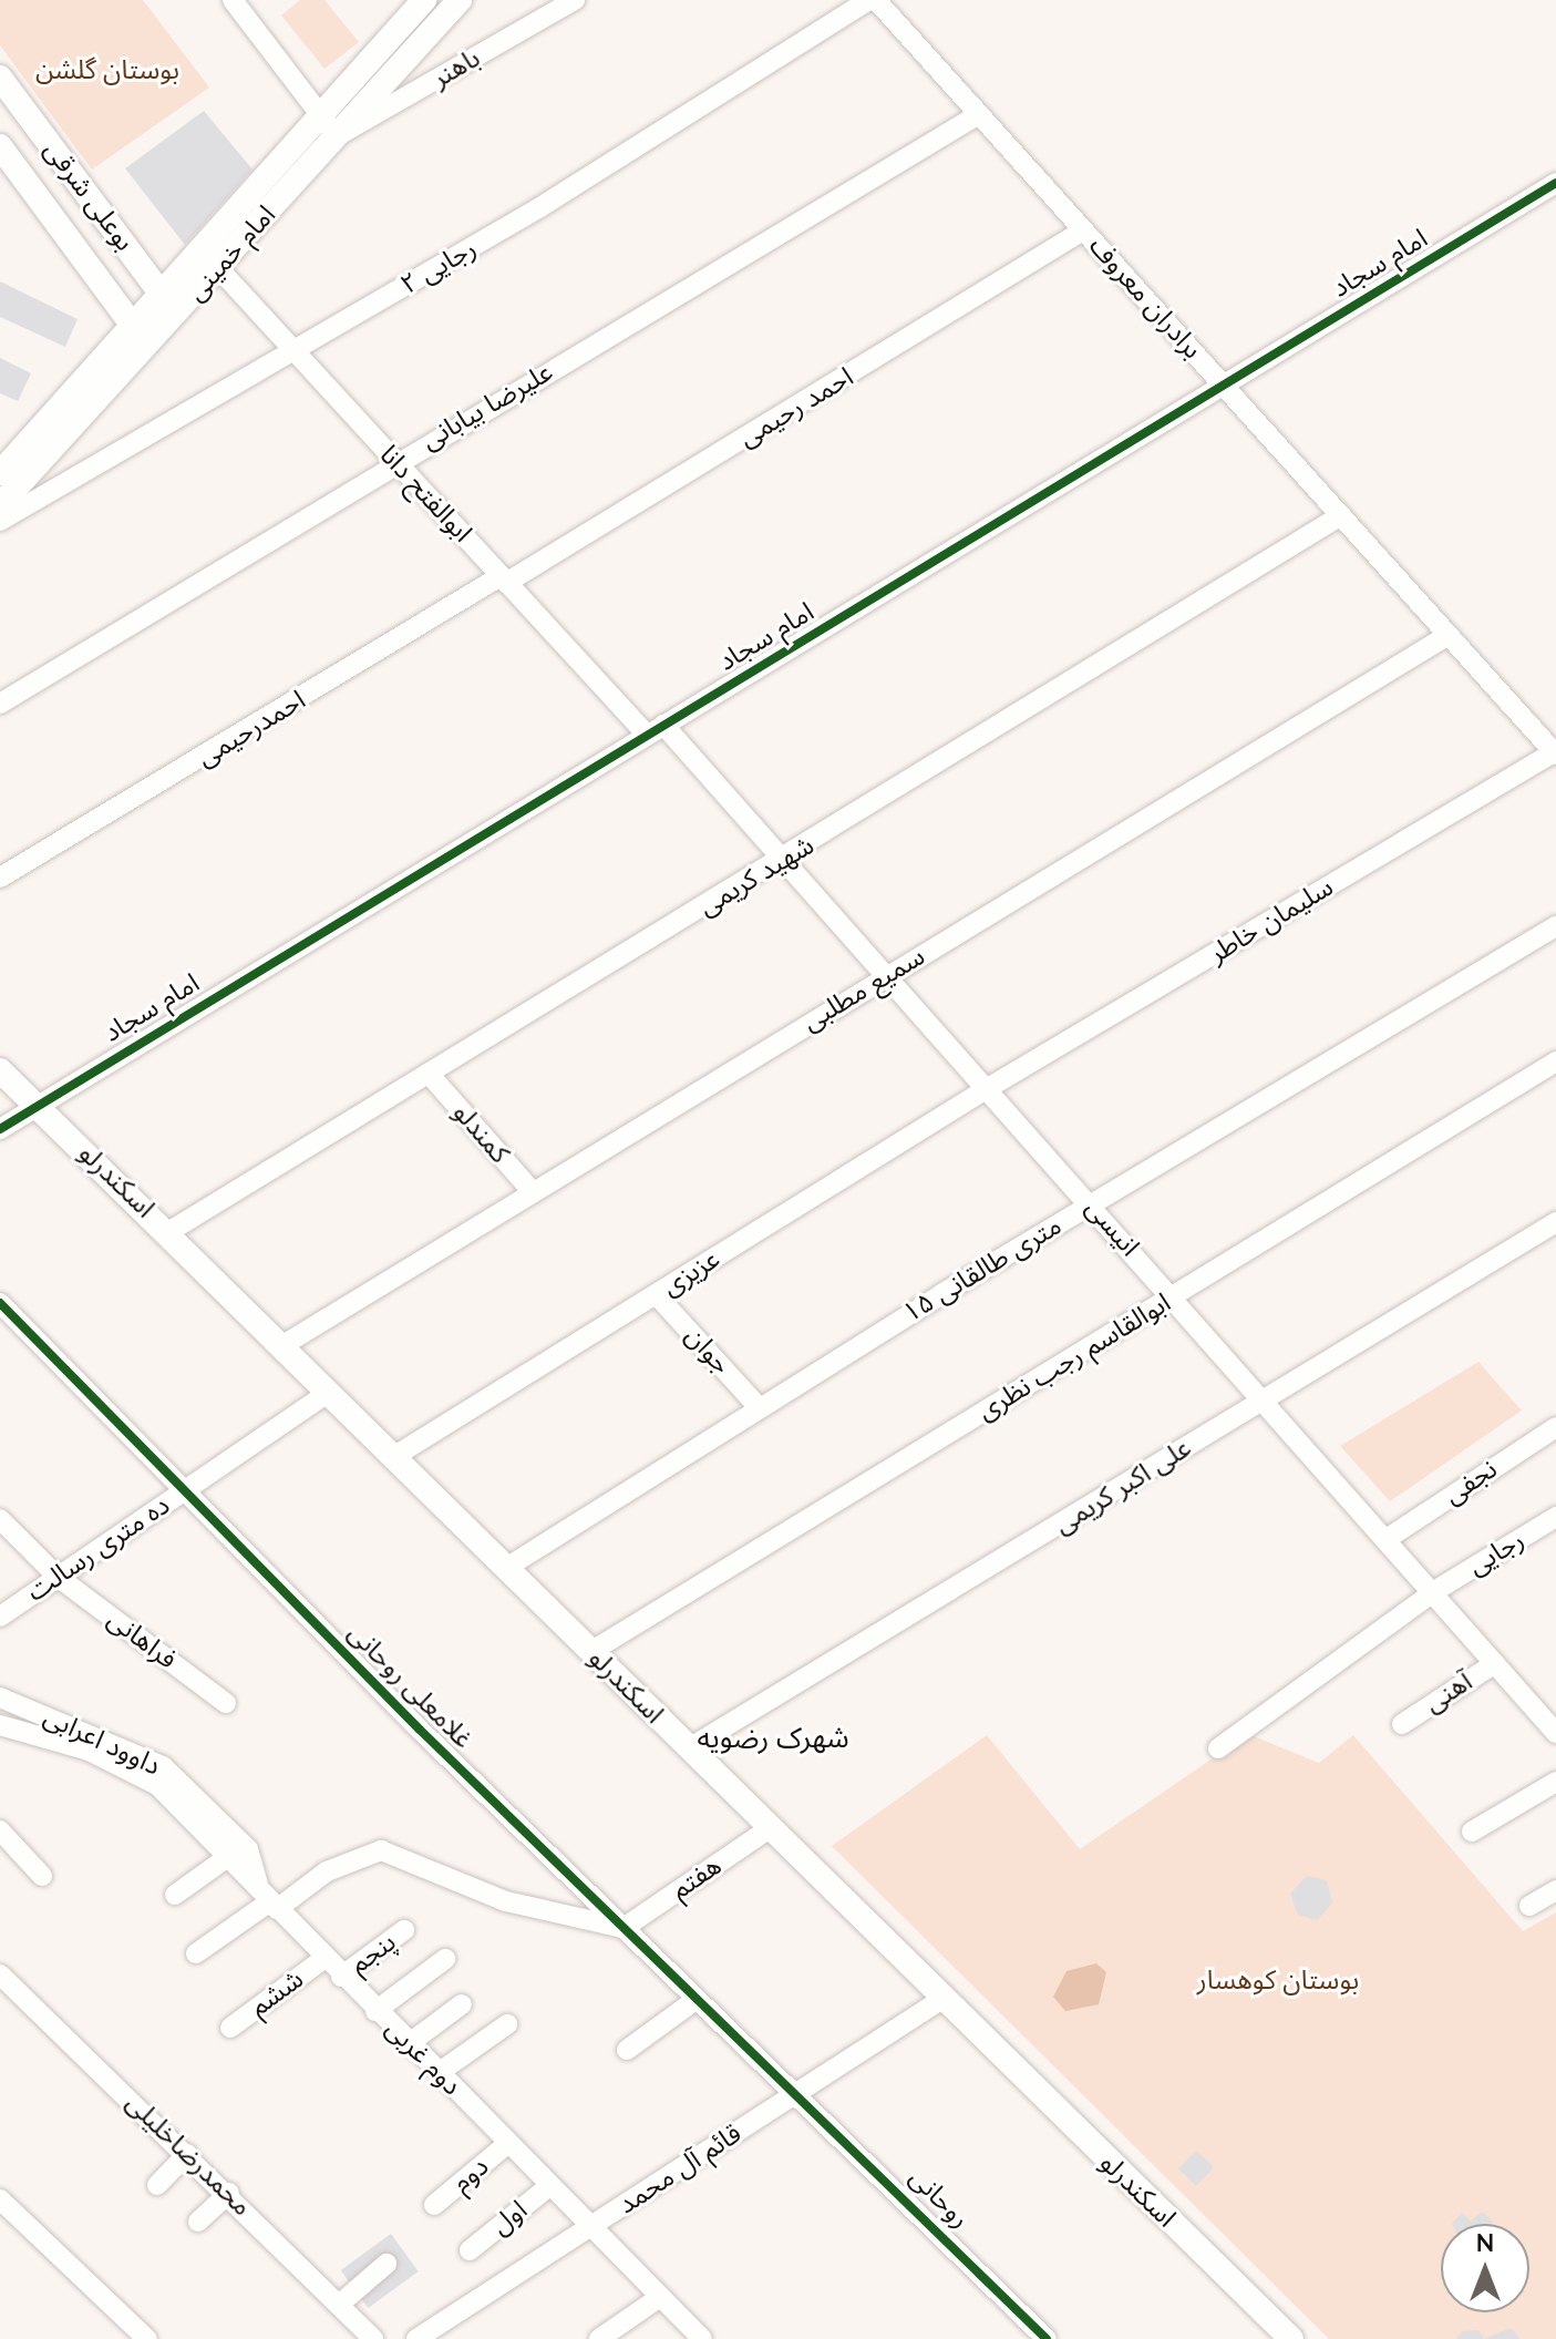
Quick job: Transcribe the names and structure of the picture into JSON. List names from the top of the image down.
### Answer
{
  "streets": {
    "main road": ["بوعلی شرقی", "امام خمینی", "اسکندرلو"],
    "street": [
      "باهنر",
      "امام سجاد",
      "رجایی ۲",
      "برادران معروف",
      "علیرضا بیابانی",
      "احمد رحیمی",
      "ابوالفتح دانا",
      "احمدرحیمی",
      "شهید کریمی",
      "سلیمان خاطر",
      "سمیع مطلبی",
      "کمندلو",
      "انیسی",
      "۱۵ متری طالقانی",
      "عزیزی",
      "جوان",
      "ابوالقاسم رجب نظری",
      "نجفی",
      "علی اکبر کریمی",
      "ده متری رسالت",
      "رجایی",
      "فراهانی",
      "غلامعلی روحانی",
      "آهنی",
      "داوود اعرابی",
      "هفتم",
      "پنجم",
      "ششم",
      "دوم غربی",
      "محمدرضاخلیلی",
      "قائم آل محمد",
      "دوم",
      "روحانی",
      "اول"
    ]
  },
  "crossings": [
    ["باهنر", "امام خمینی"],
    ["بوعلی شرقی", "امام خمینی"],
    ["امام خمینی", "ابوالفتح دانا"],
    ["امام سجاد", "برادران معروف"],
    ["امام سجاد", "ابوالفتح دانا"],
    ["امام سجاد", "اسکندرلو"],
    ["امام سجاد", "انیسی"],
    ["رجایی ۲", "ابوالفتح دانا"],
    ["برادران معروف", "علیرضا بیابانی"],
    ["برادران معروف", "احمد رحیمی"],
    ["برادران معروف", "شهید کریمی"],
    ["برادران معروف", "سلیمان خاطر"],
    ["برادران معروف", "سمیع مطلبی"],
    ["علیرضا بیابانی", "ابوالفتح دانا"],
    ["احمد رحیمی", "ابوالفتح دانا"],
    ["احمد رحیمی", "احمدرحیمی"],
    ["ابوالفتح دانا", "احمدرحیمی"],
    ["ابوالفتح دانا", "انیسی"],
    ["شهید کریمی", "کمندلو"],
    ["شهید کریمی", "اسکندرلو"],
    ["شهید کریمی", "انیسی"],
    ["سلیمان خاطر", "انیسی"],
    ["سلیمان خاطر", "عزیزی"],
    ["سمیع مطلبی", "کمندلو"],
    ["سمیع مطلبی", "اسکندرلو"],
    ["سمیع مطلبی", "انیسی"],
    ["اسکندرلو", "۱۵ متری طالقانی"],
    ["اسکندرلو", "عزیزی"],
    ["اسکندرلو", "ابوالقاسم رجب نظری"],
    ["اسکندرلو", "علی اکبر کریمی"],
    ["اسکندرلو", "ده متری رسالت"],
    ["اسکندرلو", "هفتم"],
    ["اسکندرلو", "قائم آل محمد"],
    ["انیسی", "۱۵ متری طالقانی"],
    ["انیسی", "عزیزی"],
    ["انیسی", "ابوالقاسم رجب نظری"],
    ["انیسی", "نجفی"],
    ["انیسی", "علی اکبر کریمی"],
    ["انیسی", "رجایی"],
    ["انیسی", "آهنی"],
    ["۱۵ متری طالقانی", "جوان"],
    ["عزیزی", "جوان"],
    ["ده متری رسالت", "فراهانی"],
    ["ده متری رسالت", "غلامعلی روحانی"],
    ["غلامعلی روحانی", "هفتم"],
    ["غلامعلی روحانی", "قائم آل محمد"],
    ["غلامعلی روحانی", "روحانی"],
    ["داوود اعرابی", "دوم غربی"],
    ["پنجم", "دوم غربی"],
    ["ششم", "دوم غربی"],
    ["دوم غربی", "قائم آل محمد"],
    ["دوم غربی", "دوم"],
    ["دوم غربی", "اول"],
    ["قائم آل محمد", "روحانی"]
  ],
  "districts": ["شهرک رضویه"],
  "parks": ["بوستان گلشن", "بوستان کوهسار"],
  "north": "top"
}
